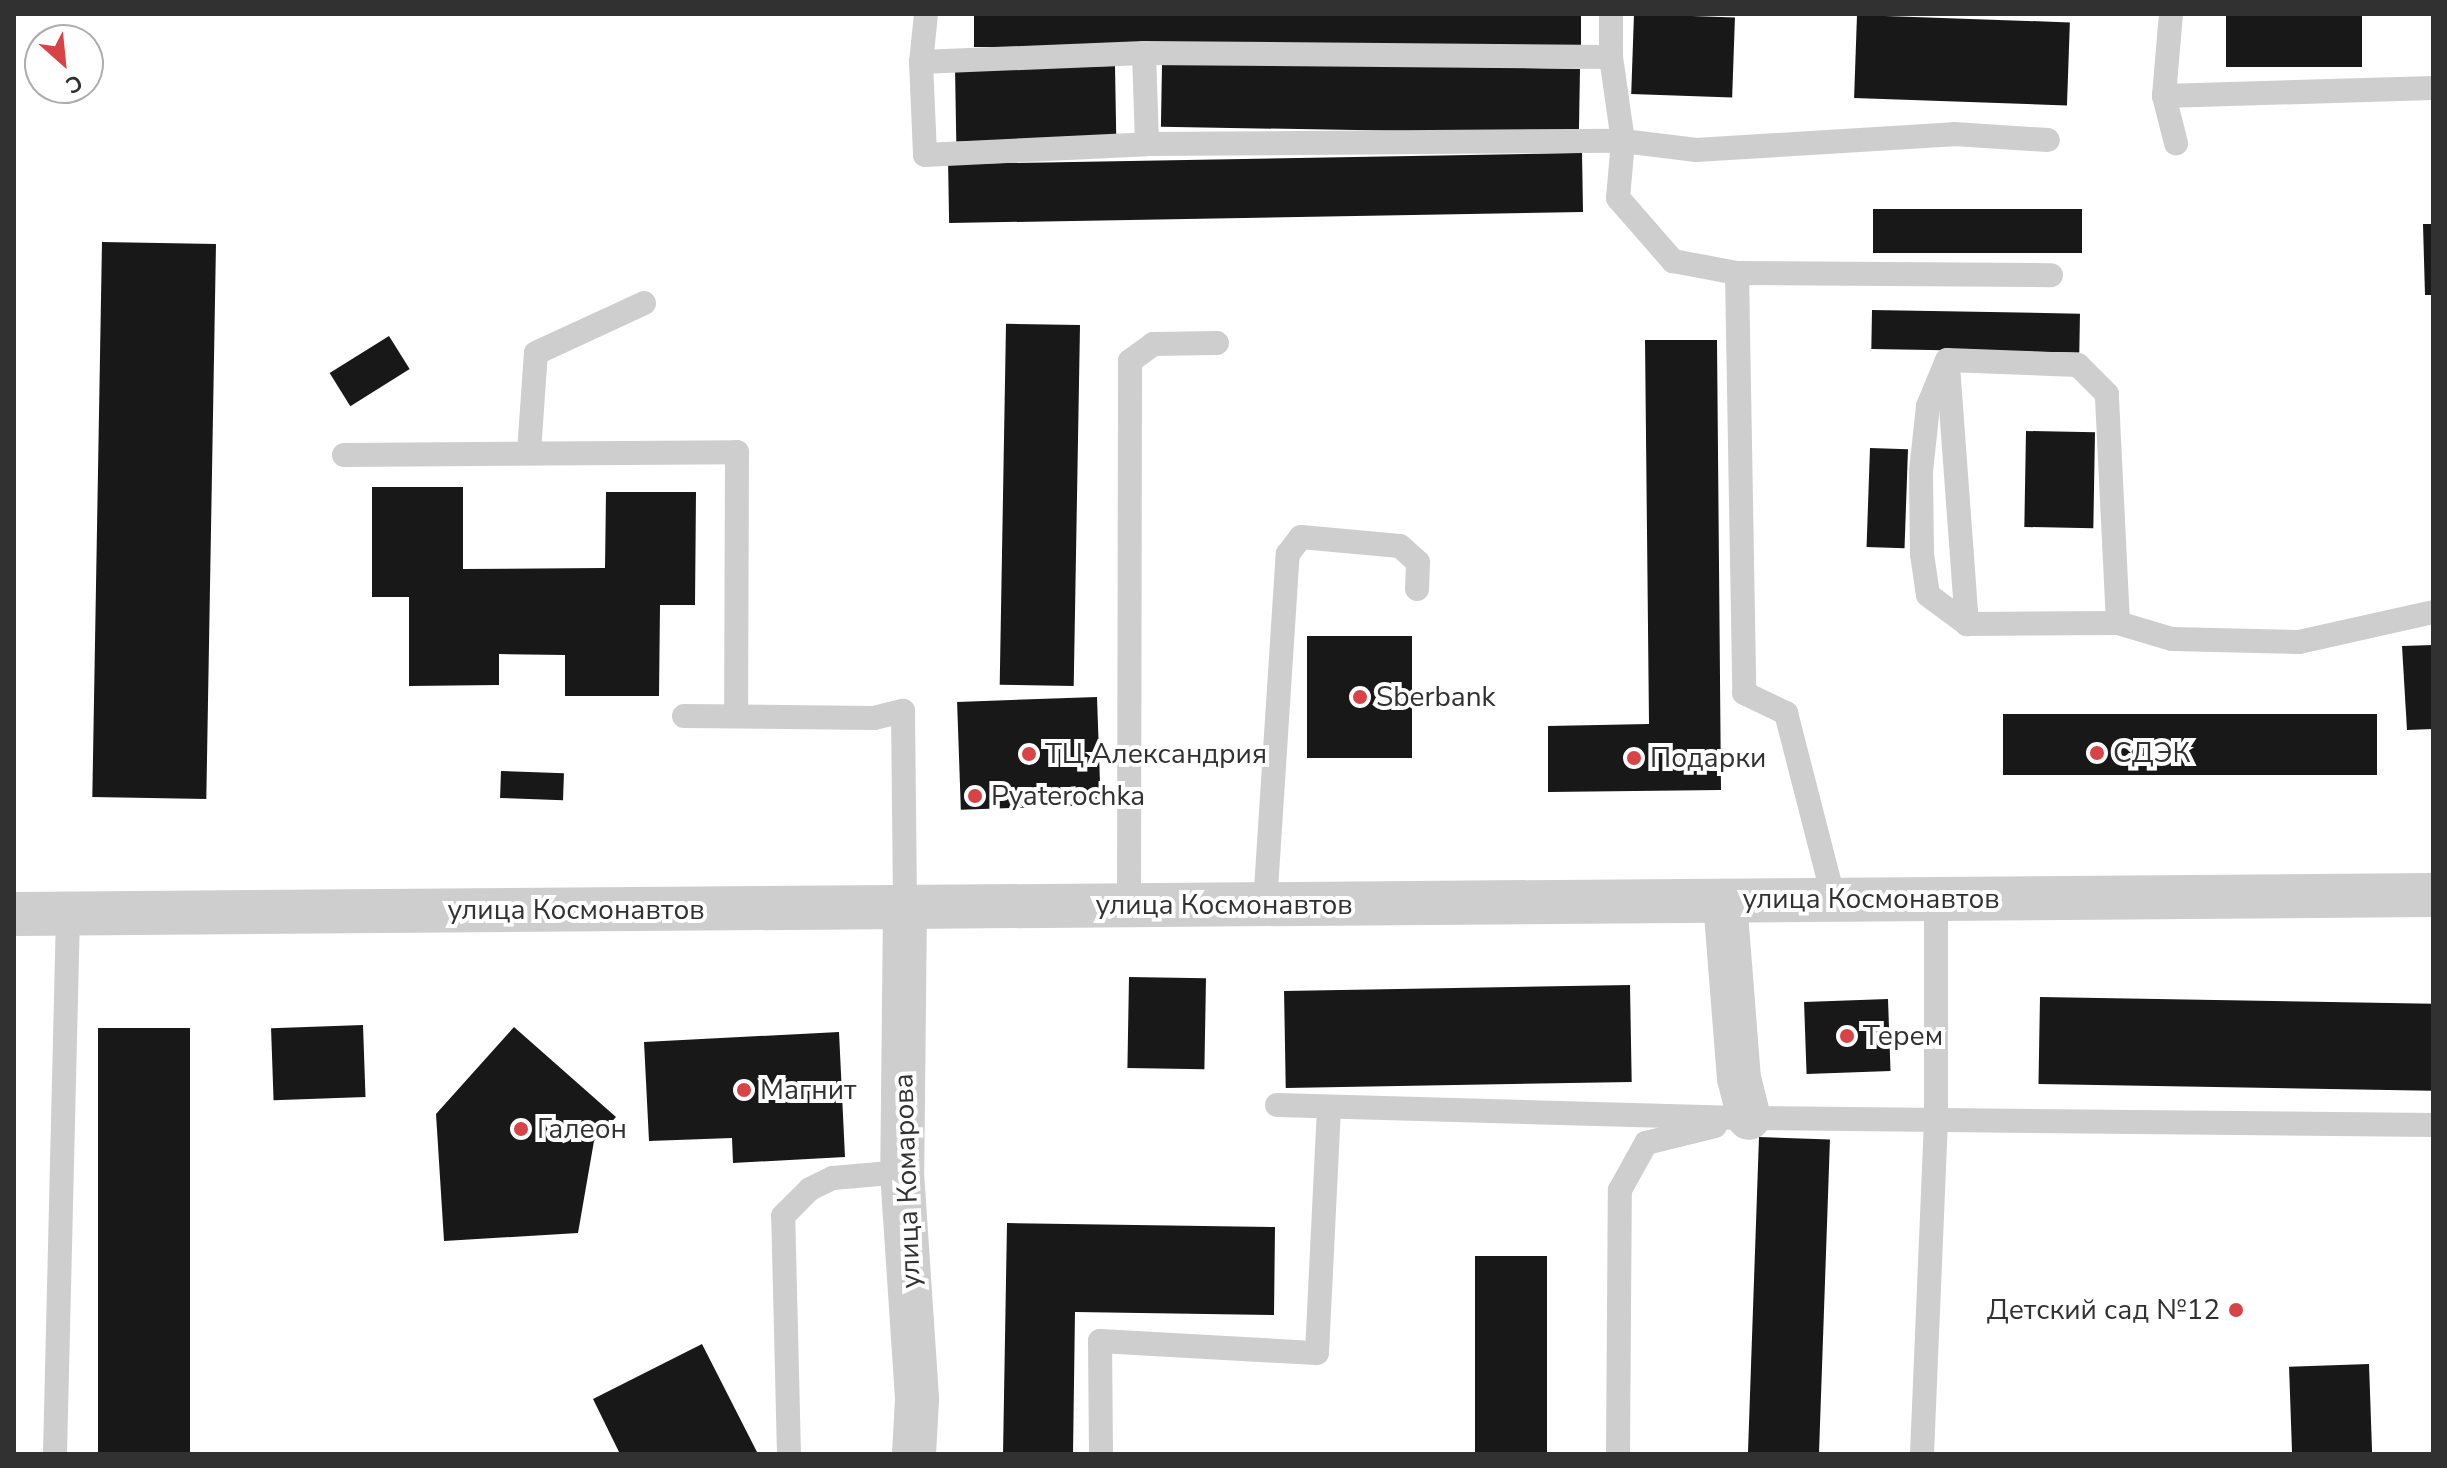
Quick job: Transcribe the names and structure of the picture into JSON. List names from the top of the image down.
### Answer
{
  "streets": {
    "street": ["улица Космонавтов", "улица Комарова"]
  },
  "crossings": [
    ["улица Космонавтов", "улица Комарова"]
  ],
  "places": [
    "Sberbank",
    "СДЭК",
    "ТЦ Александрия",
    "Подарки",
    "Pyaterochka",
    "Терем",
    "Магнит",
    "Галеон",
    "Детский сад №12"
  ],
  "north": "bottom right"
}
